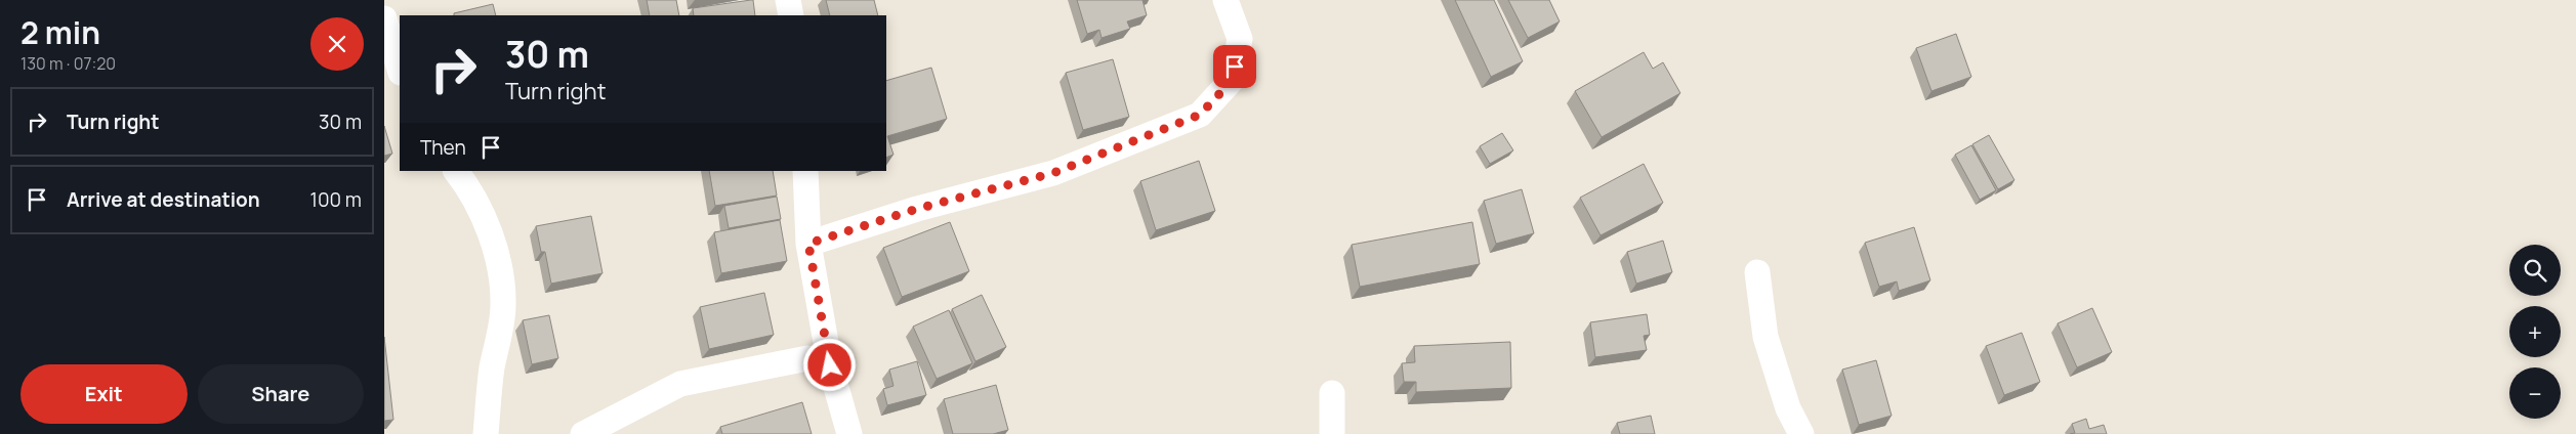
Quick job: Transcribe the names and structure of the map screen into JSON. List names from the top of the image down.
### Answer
{
  "page": {
    "heading": ["2 min", "130 m · 07:20"],
    "turn": ["30 m", "Turn right"],
    "list": [
      {
        "name": "Turn right",
        "value": "30 m"
      },
      {
        "name": "Arrive at destination",
        "value": "100 m"
      }
    ],
    "then": "Then",
    "map_buttons": ["+", "−"],
    "buttons": ["Exit", "Share"]
  }
}
